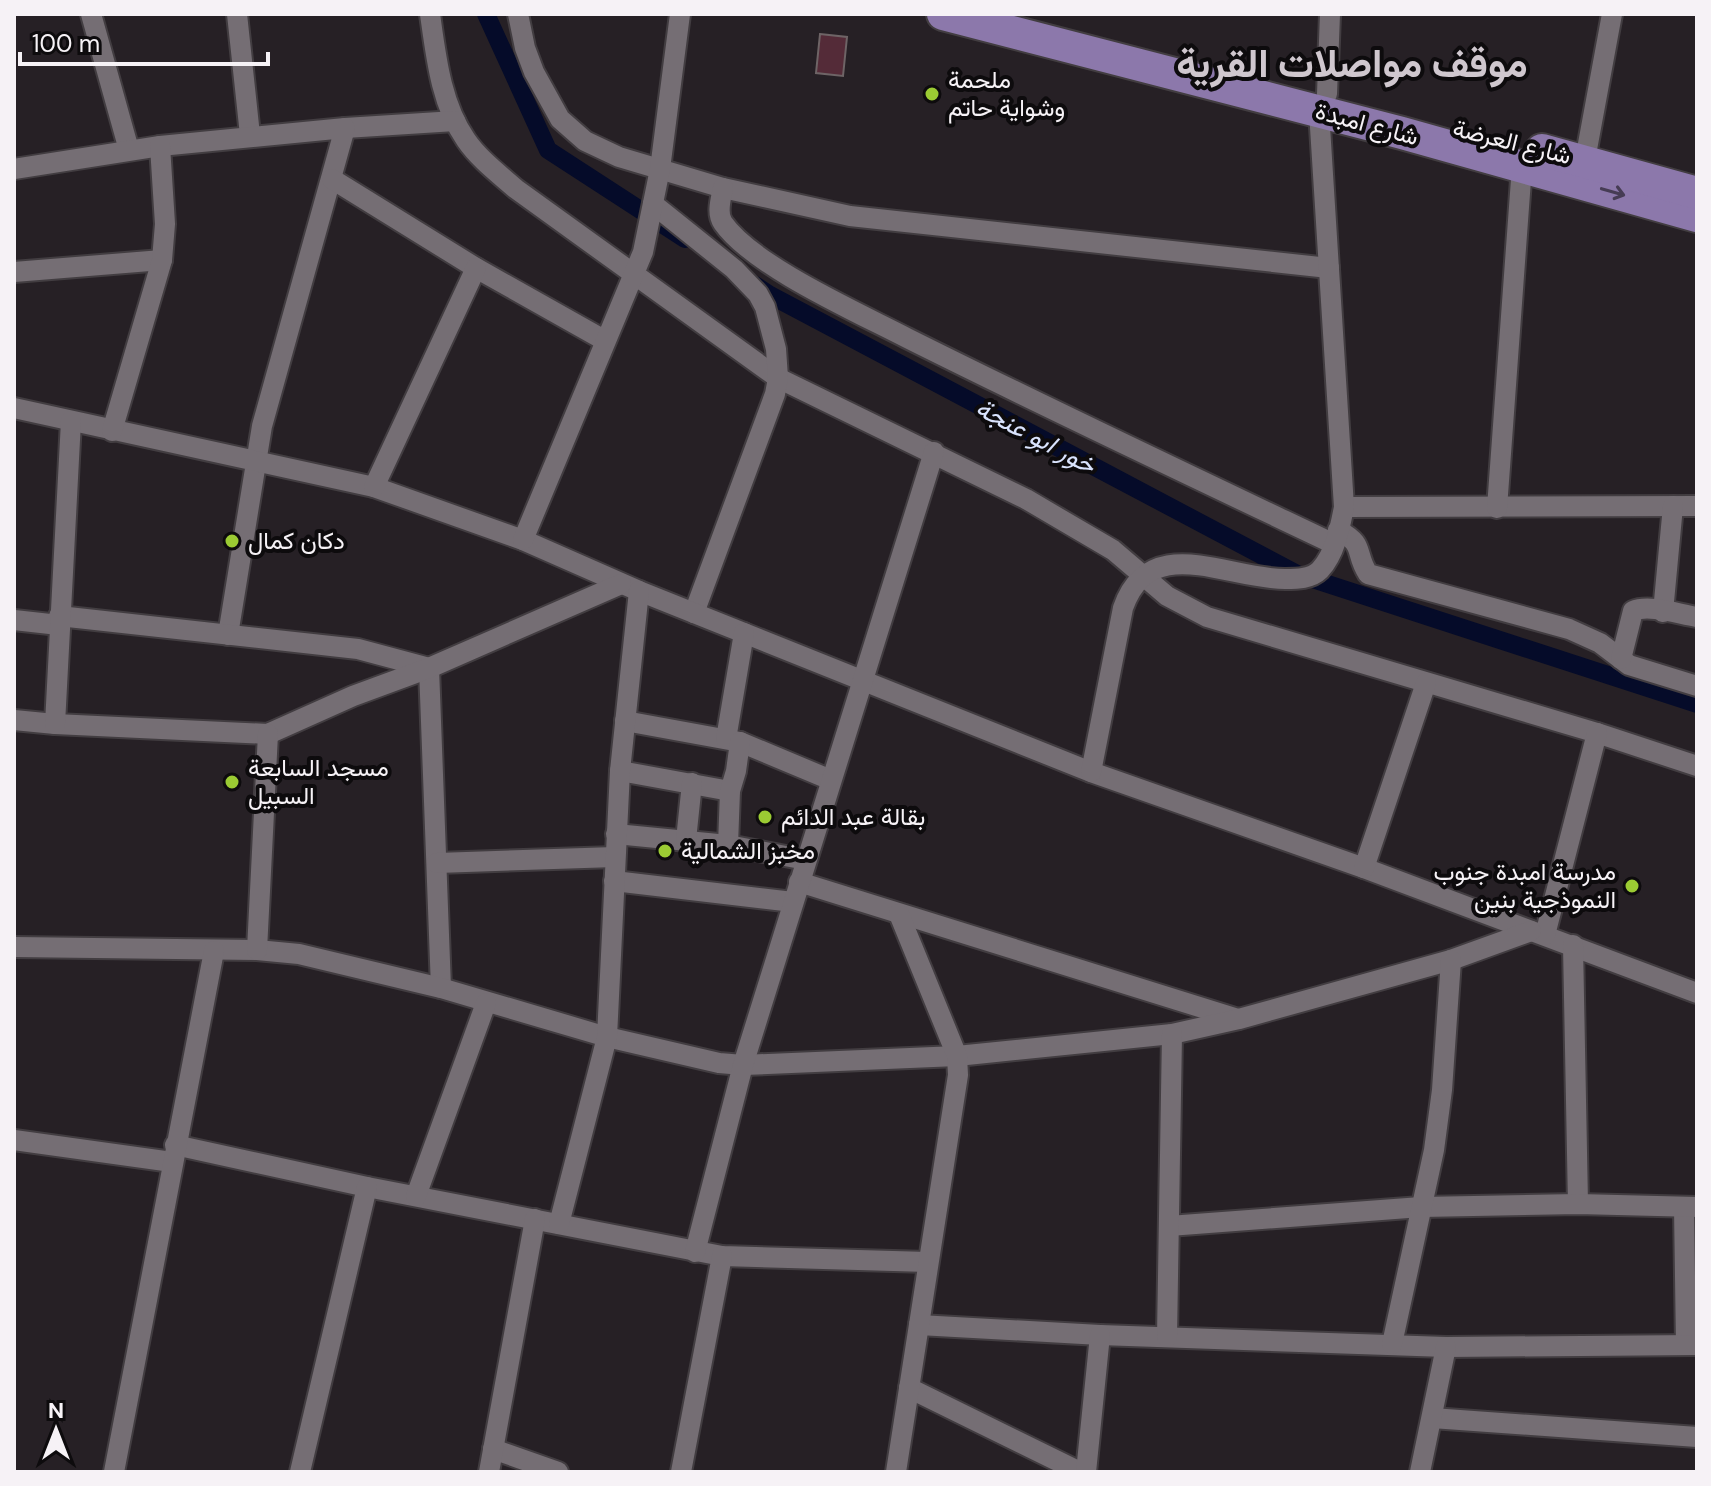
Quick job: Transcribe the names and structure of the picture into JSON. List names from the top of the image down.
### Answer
{
  "streets": {
    "main road": ["شارع امبدة", "شارع العرضة"]
  },
  "crossings": [
    ["شارع امبدة", "شارع العرضة"]
  ],
  "districts": ["موقف مواصلات القرية"],
  "water": ["خور ابو عنجة"],
  "places": [
    "ملحمة وشواية حاتم",
    "دكان كمال",
    "مسجد السابعة السبيل",
    "بقالة عبد الدائم",
    "مخبز الشمالية",
    "مدرسة امبدة جنوب النموذجية بنين"
  ],
  "scale_bar": "100 m",
  "north": "top"
}
